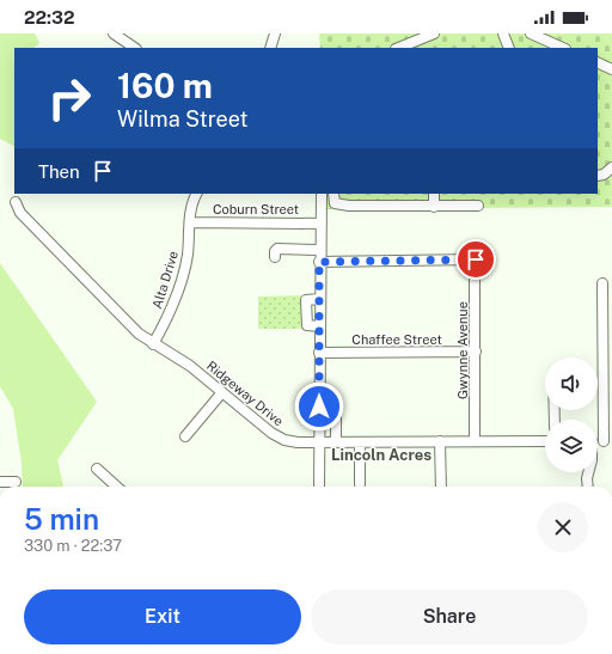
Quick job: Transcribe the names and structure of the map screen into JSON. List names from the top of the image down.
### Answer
{
  "streets": {
    "street": [
      "Coburn Street",
      "Alta Drive",
      "Chaffee Street",
      "Gwynne Avenue",
      "Ridgeway Drive"
    ]
  },
  "crossings": [
    ["Coburn Street", "Alta Drive"],
    ["Alta Drive", "Ridgeway Drive"],
    ["Chaffee Street", "Gwynne Avenue"],
    ["Gwynne Avenue", "Ridgeway Drive"]
  ],
  "districts": ["Lincoln Acres"],
  "page": {
    "status": "22:32",
    "turn": ["160 m", "Wilma Street"],
    "then": "Then",
    "heading": ["5 min", "330 m · 22:37"],
    "buttons": ["Exit", "Share"]
  }
}
